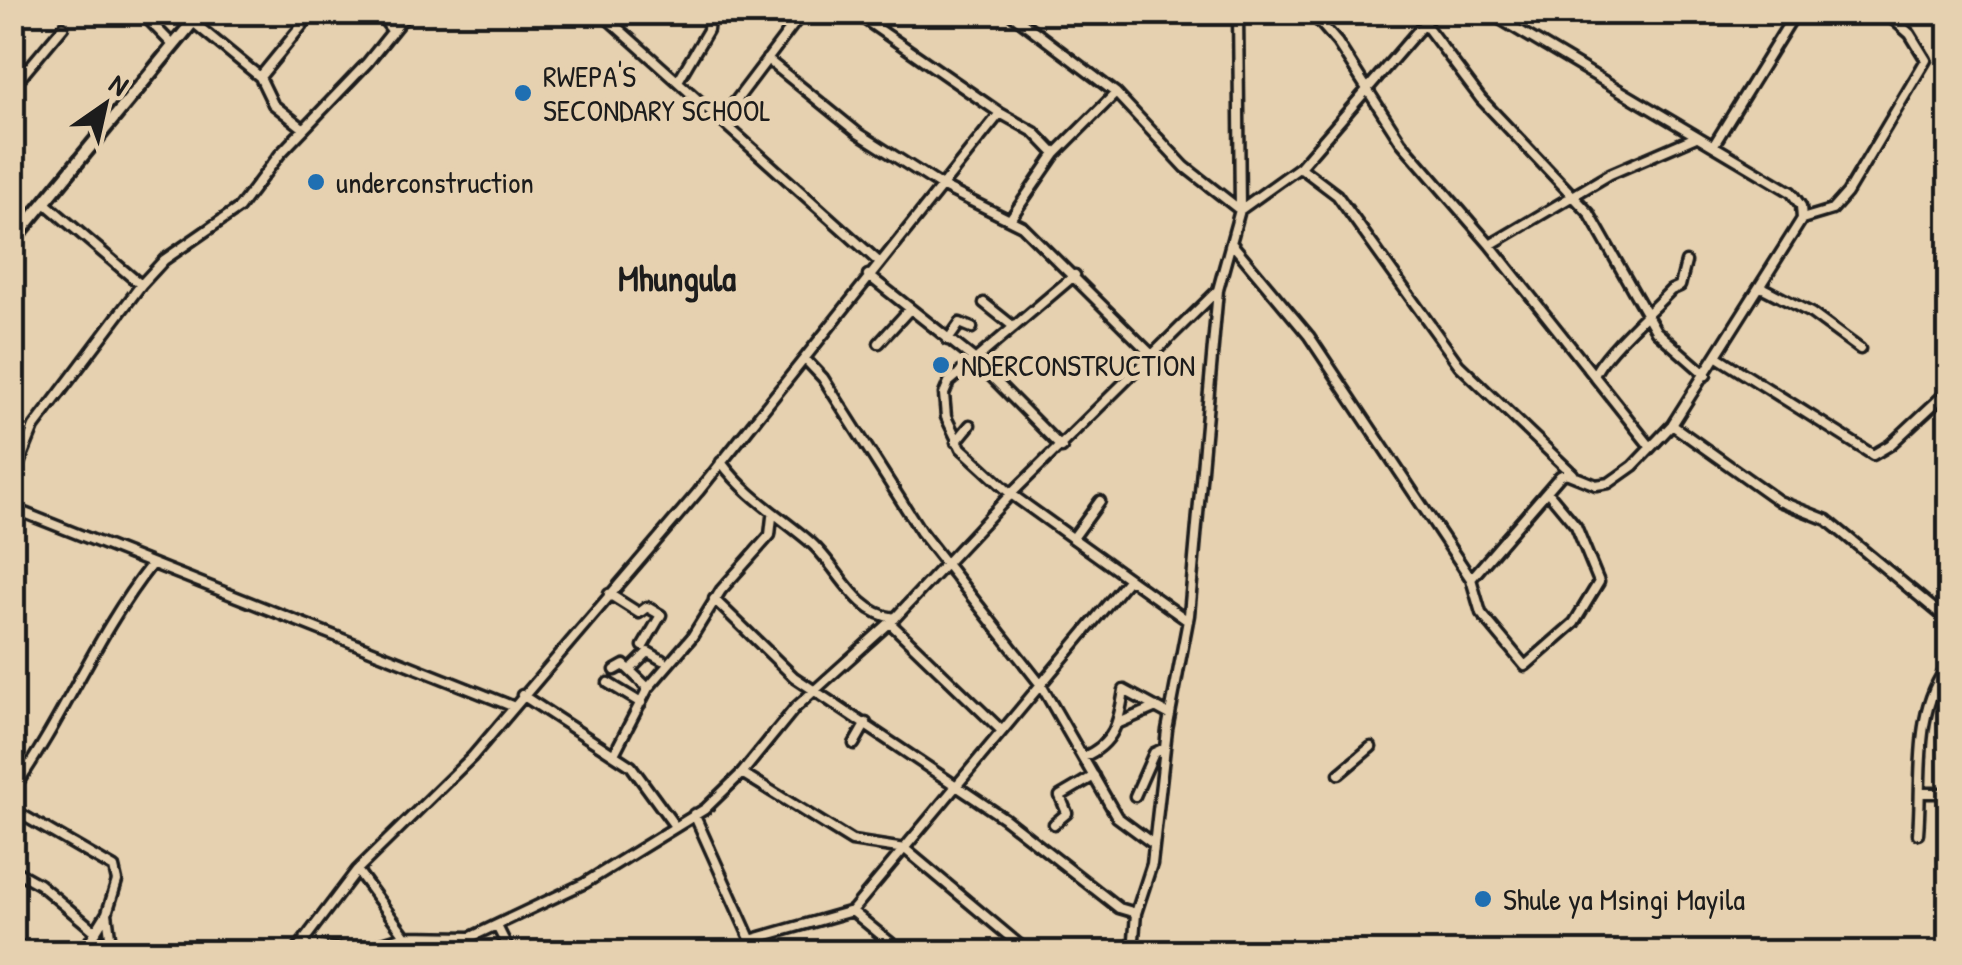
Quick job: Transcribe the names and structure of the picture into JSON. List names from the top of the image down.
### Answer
{
  "districts": ["Mhungula"],
  "places": [
    "RWEPA'S SECONDARY SCHOOL",
    "underconstruction",
    "NDERCONSTRUCTION",
    "Shule ya Msingi Mayila"
  ],
  "north": "top right"
}
